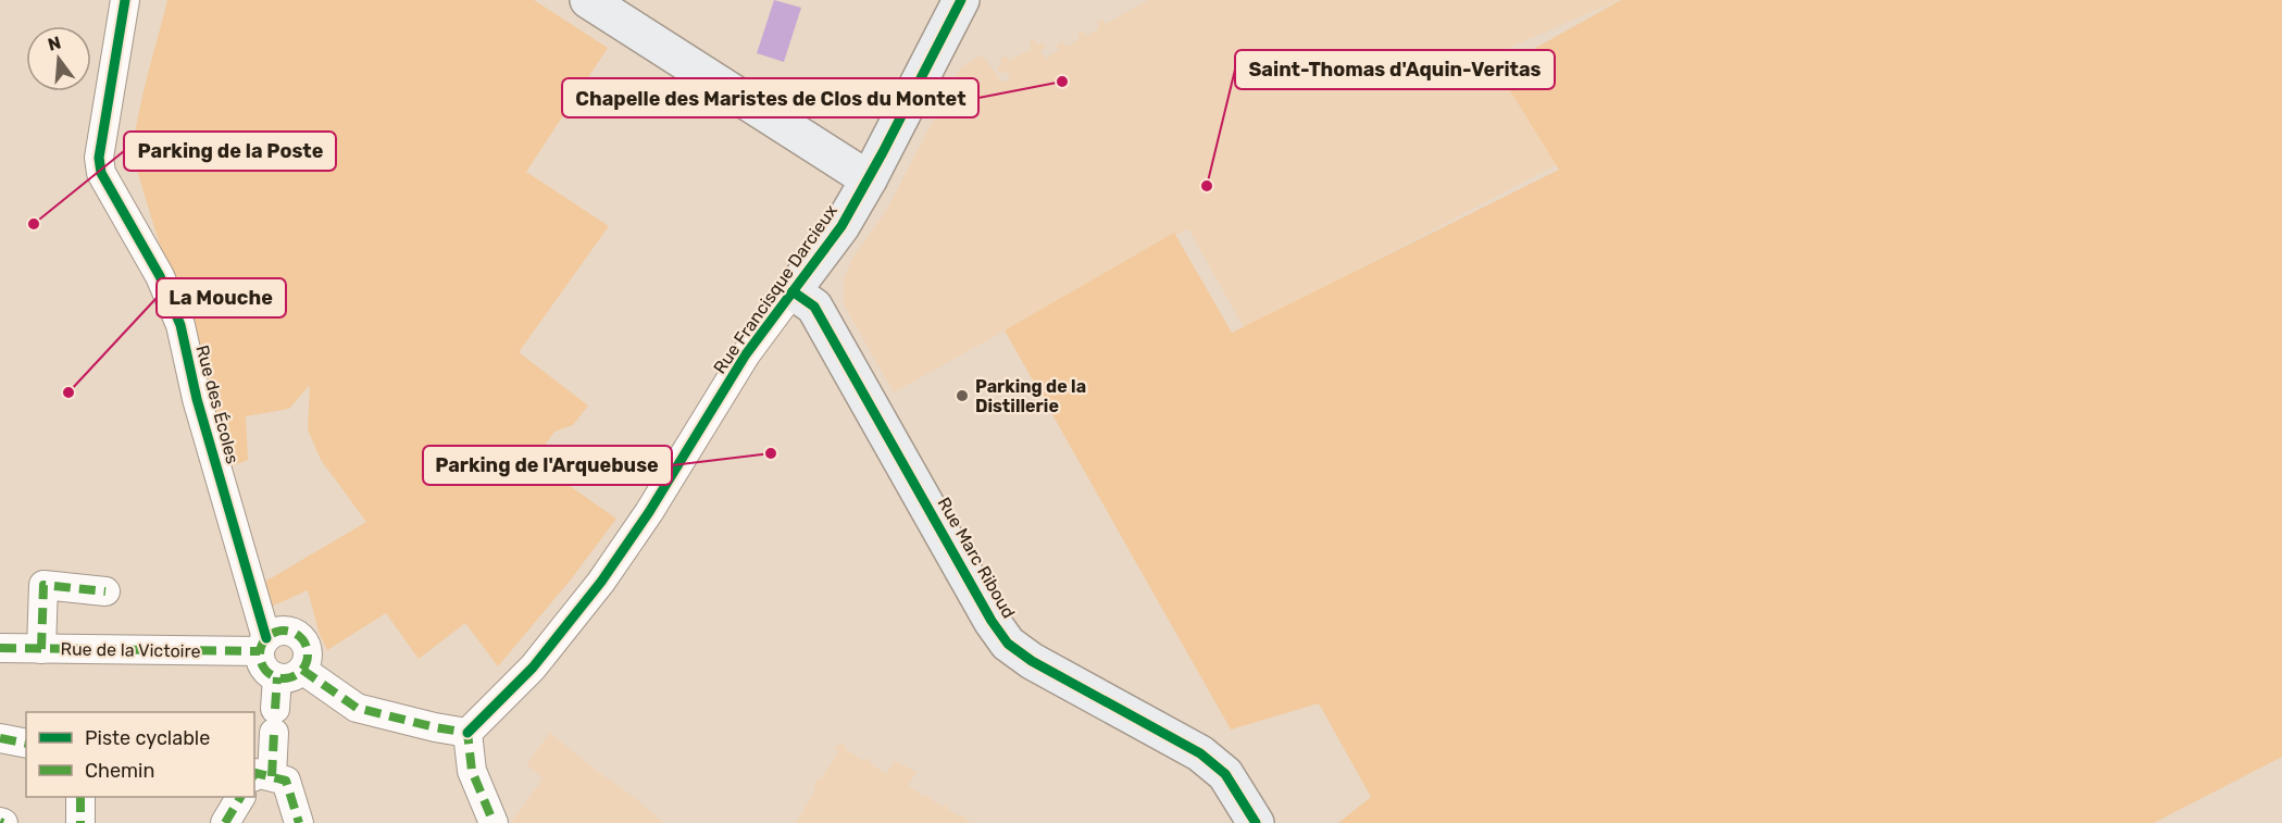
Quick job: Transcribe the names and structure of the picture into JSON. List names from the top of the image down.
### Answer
{
  "streets": {
    "street": [
      "Rue Francisque Darcieux",
      "Rue des Écoles",
      "Rue Marc Riboud",
      "Rue de la Victoire"
    ]
  },
  "crossings": [
    ["Rue Francisque Darcieux", "Rue Marc Riboud"],
    ["Rue des Écoles", "Rue de la Victoire"]
  ],
  "places": [
    "Chapelle des Maristes de Clos du Montet",
    "Saint-Thomas d'Aquin-Veritas",
    "Parking de la Poste",
    "La Mouche",
    "Parking de la Distillerie",
    "Parking de l'Arquebuse"
  ],
  "legend": ["Piste cyclable", "Chemin"],
  "north": "top"
}
